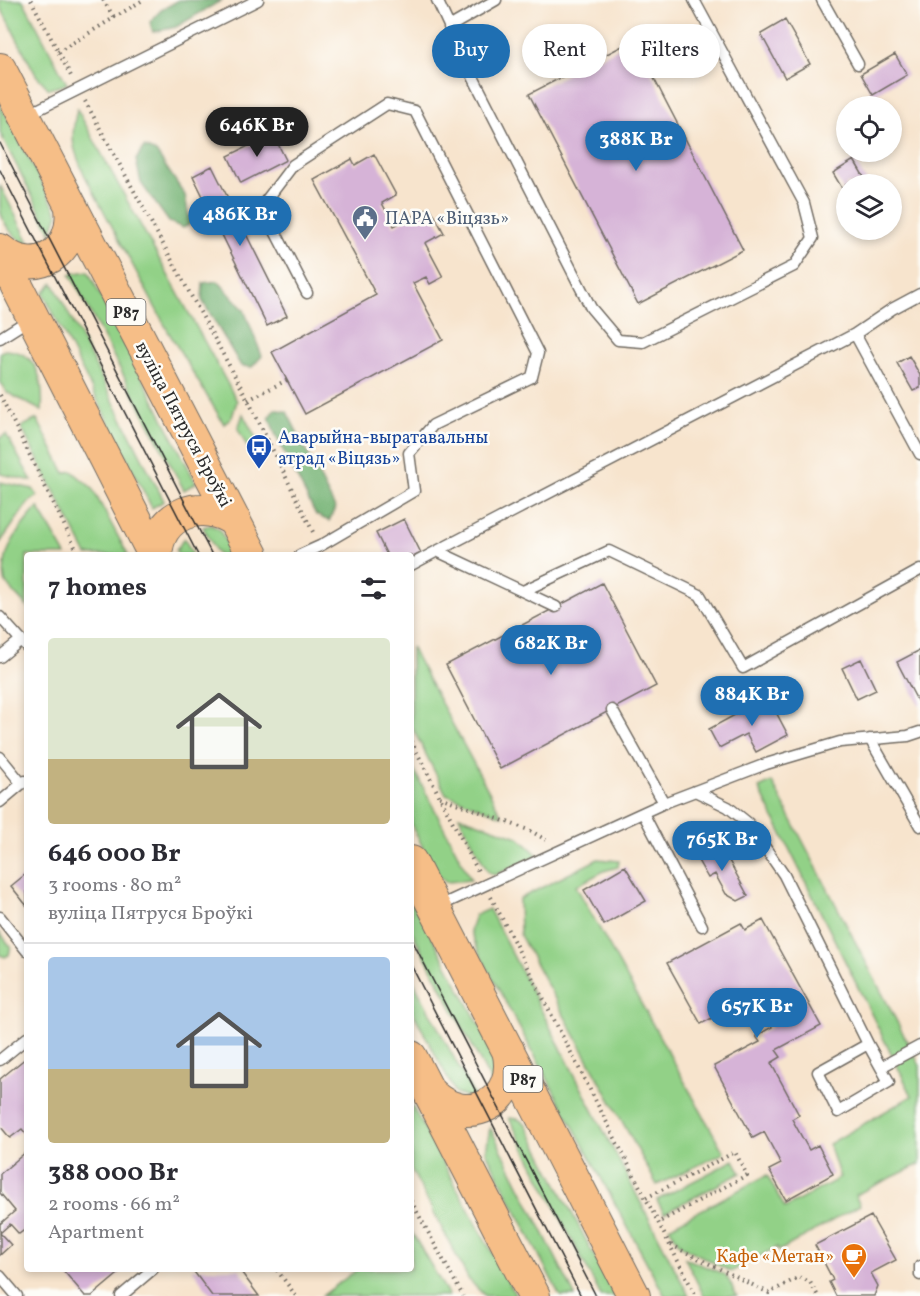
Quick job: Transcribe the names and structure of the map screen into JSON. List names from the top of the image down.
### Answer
{
  "streets": {
    "main road": ["Р87", "вуліца Пятруся Броўкі"]
  },
  "places": {
    "public building": ["ПАРА «Віцязь»"],
    "bus stop": ["Аварыйна-выратавальны атрад «Віцязь»"],
    "cafe": ["Кафе «Метан»"]
  },
  "page": {
    "chip": ["Buy", "Rent", "Filters"],
    "price": [
      "646K Br",
      "388K Br",
      "486K Br",
      "682K Br",
      "884K Br",
      "765K Br",
      "657K Br"
    ],
    "heading": "7 homes",
    "list": [
      {
        "name": "646 000 Br",
        "note": "3 rooms · 80 m² · вуліца Пятруся Броўкі"
      },
      {
        "name": "388 000 Br",
        "note": "2 rooms · 66 m² · Apartment"
      }
    ]
  }
}
